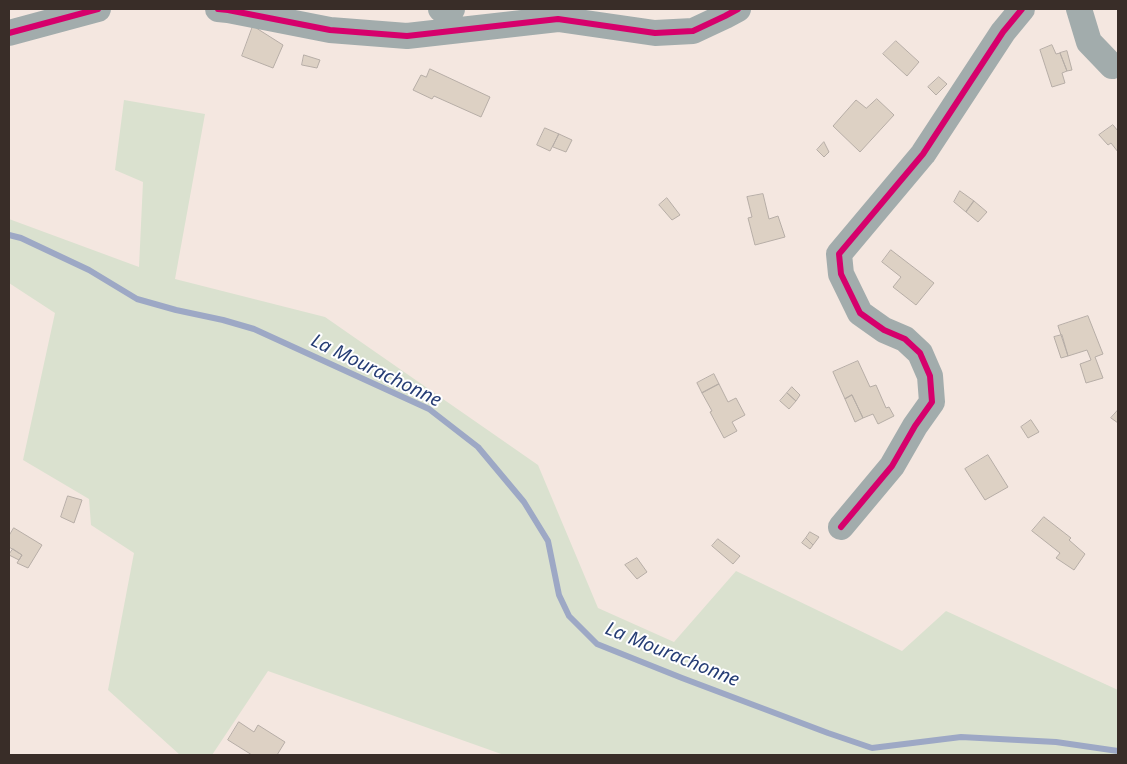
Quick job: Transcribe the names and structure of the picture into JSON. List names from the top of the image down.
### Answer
{
  "water": ["La Mourachonne"]
}
